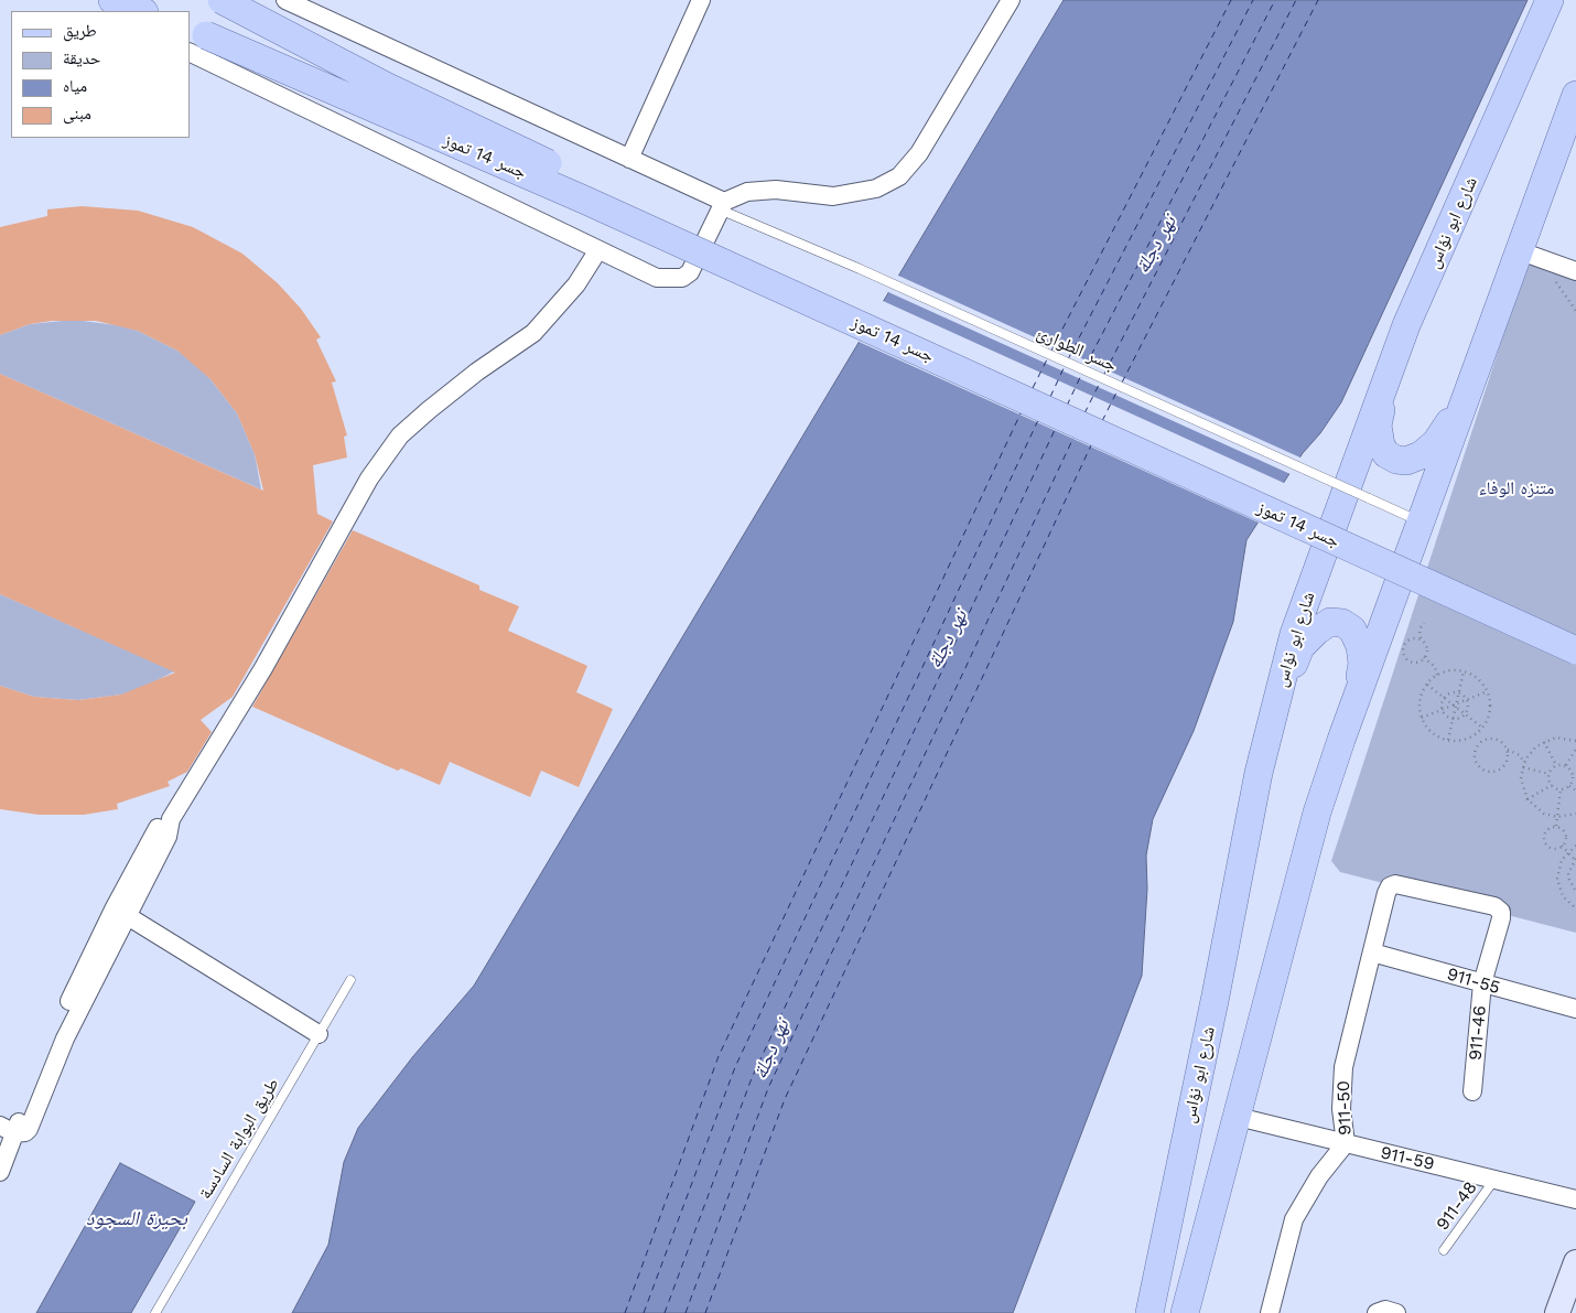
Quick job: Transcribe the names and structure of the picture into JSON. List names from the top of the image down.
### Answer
{
  "streets": {
    "main road": ["جسر 14 تموز", "شارع ابو نؤاس"],
    "street": [
      "911-55",
      "911-46",
      "911-50",
      "911-59"
    ],
    "lane": ["جسر الطوارئ", "طريق البوابة السادسة", "911-48"]
  },
  "crossings": [
    ["911-55", "911-46"],
    ["911-55", "911-50"],
    ["911-46", "911-50"],
    ["911-50", "911-59"],
    ["911-59", "911-48"]
  ],
  "water": ["نهر دجلة", "بحيرة السجود"],
  "parks": ["متنزه الوفاء"],
  "legend": [
    "طريق",
    "حديقة",
    "مياه",
    "مبنى"
  ]
}
